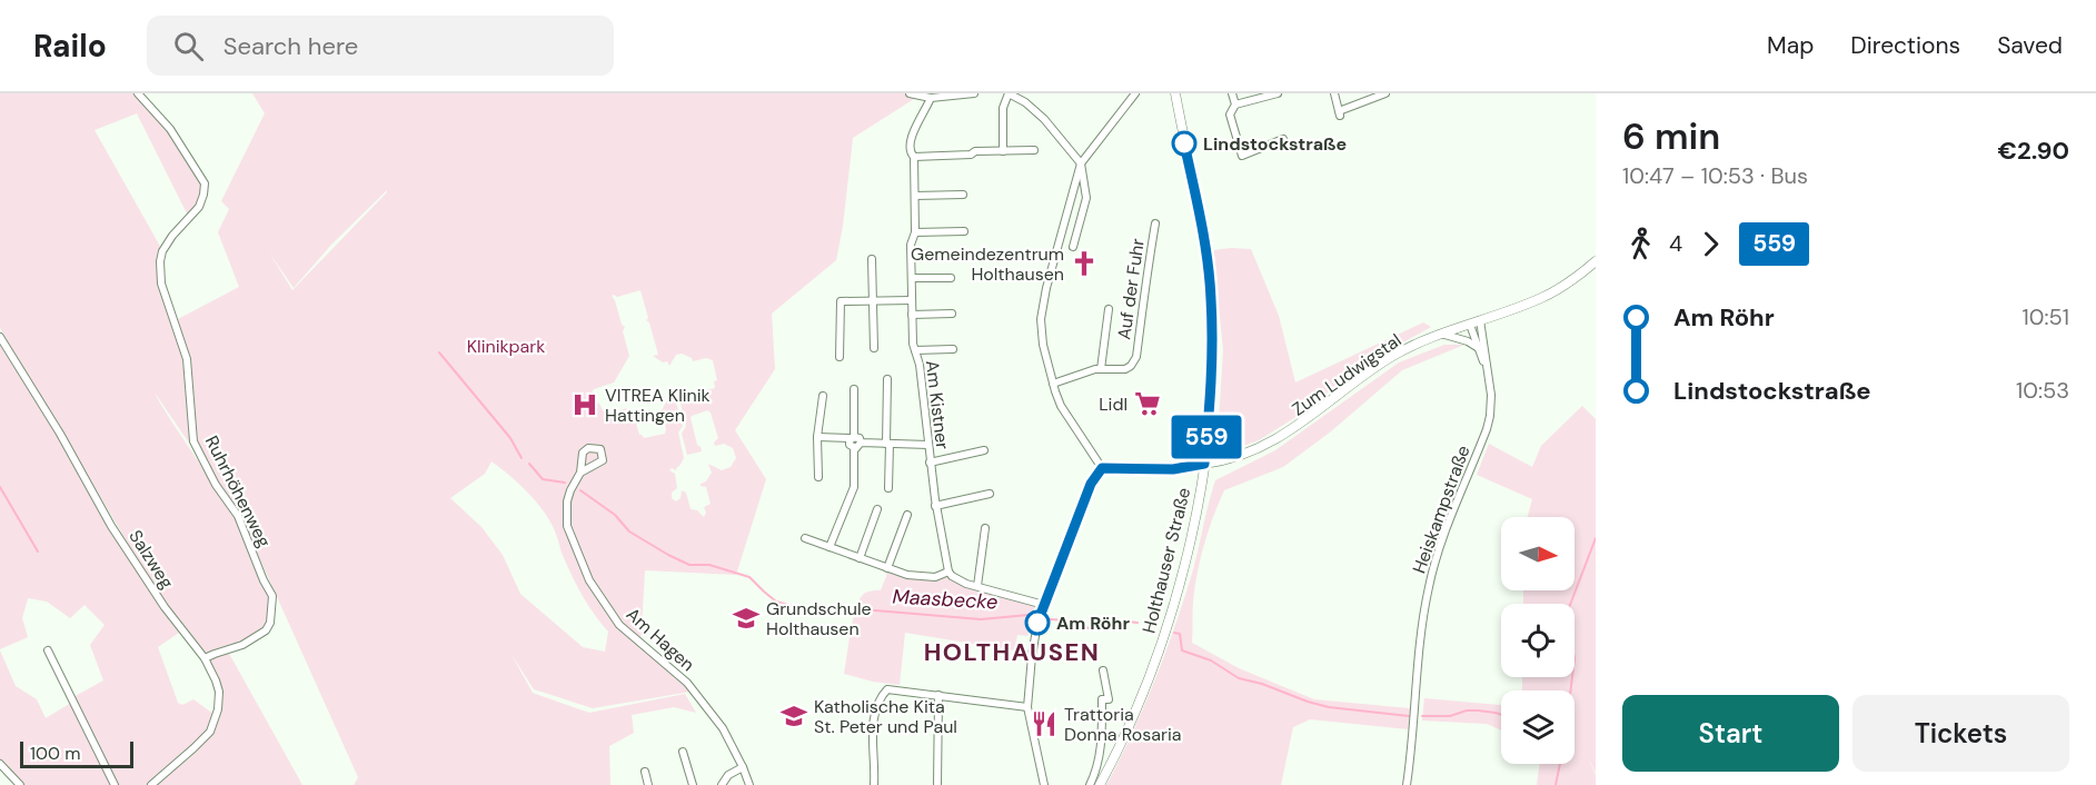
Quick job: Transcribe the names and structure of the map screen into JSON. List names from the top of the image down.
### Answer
{
  "streets": {
    "street": [
      "Auf der Fuhr",
      "Zum Ludwigstal",
      "Am Kistner",
      "Ruhrhöhenweg",
      "Heiskampstraße",
      "Salzweg",
      "Holthauser Straße",
      "Am Hagen"
    ]
  },
  "crossings": [
    ["Zum Ludwigstal", "Heiskampstraße"],
    ["Zum Ludwigstal", "Holthauser Straße"],
    ["Ruhrhöhenweg", "Salzweg"]
  ],
  "districts": ["HOLTHAUSEN"],
  "water": ["Maasbecke"],
  "parks": ["Klinikpark"],
  "places": {
    "other": ["Lindstockstraße", "Am Röhr"],
    "church": ["Gemeindezentrum Holthausen"],
    "supermarket": ["Lidl"],
    "hospital": ["VITREA Klinik Hattingen"],
    "school or university": ["Grundschule Holthausen", "Katholische Kita St. Peter und Paul"],
    "restaurant": ["Trattoria Donna Rosaria"]
  },
  "lines": ["bus line 559"],
  "scale_bar": "100 m",
  "north": "right",
  "page": {
    "header": "Railo",
    "search": "Search here",
    "nav": ["Map", "Directions", "Saved"],
    "on_map": "559",
    "heading": ["6 min", "10:47 – 10:53 · Bus", "€2.90"],
    "legs": ["4", "559"],
    "list": [
      {
        "name": "Am Röhr",
        "value": "10:51"
      },
      {
        "name": "Lindstockstraße",
        "value": "10:53"
      }
    ],
    "buttons": ["Start", "Tickets"],
    "scale": "100 m"
  }
}
